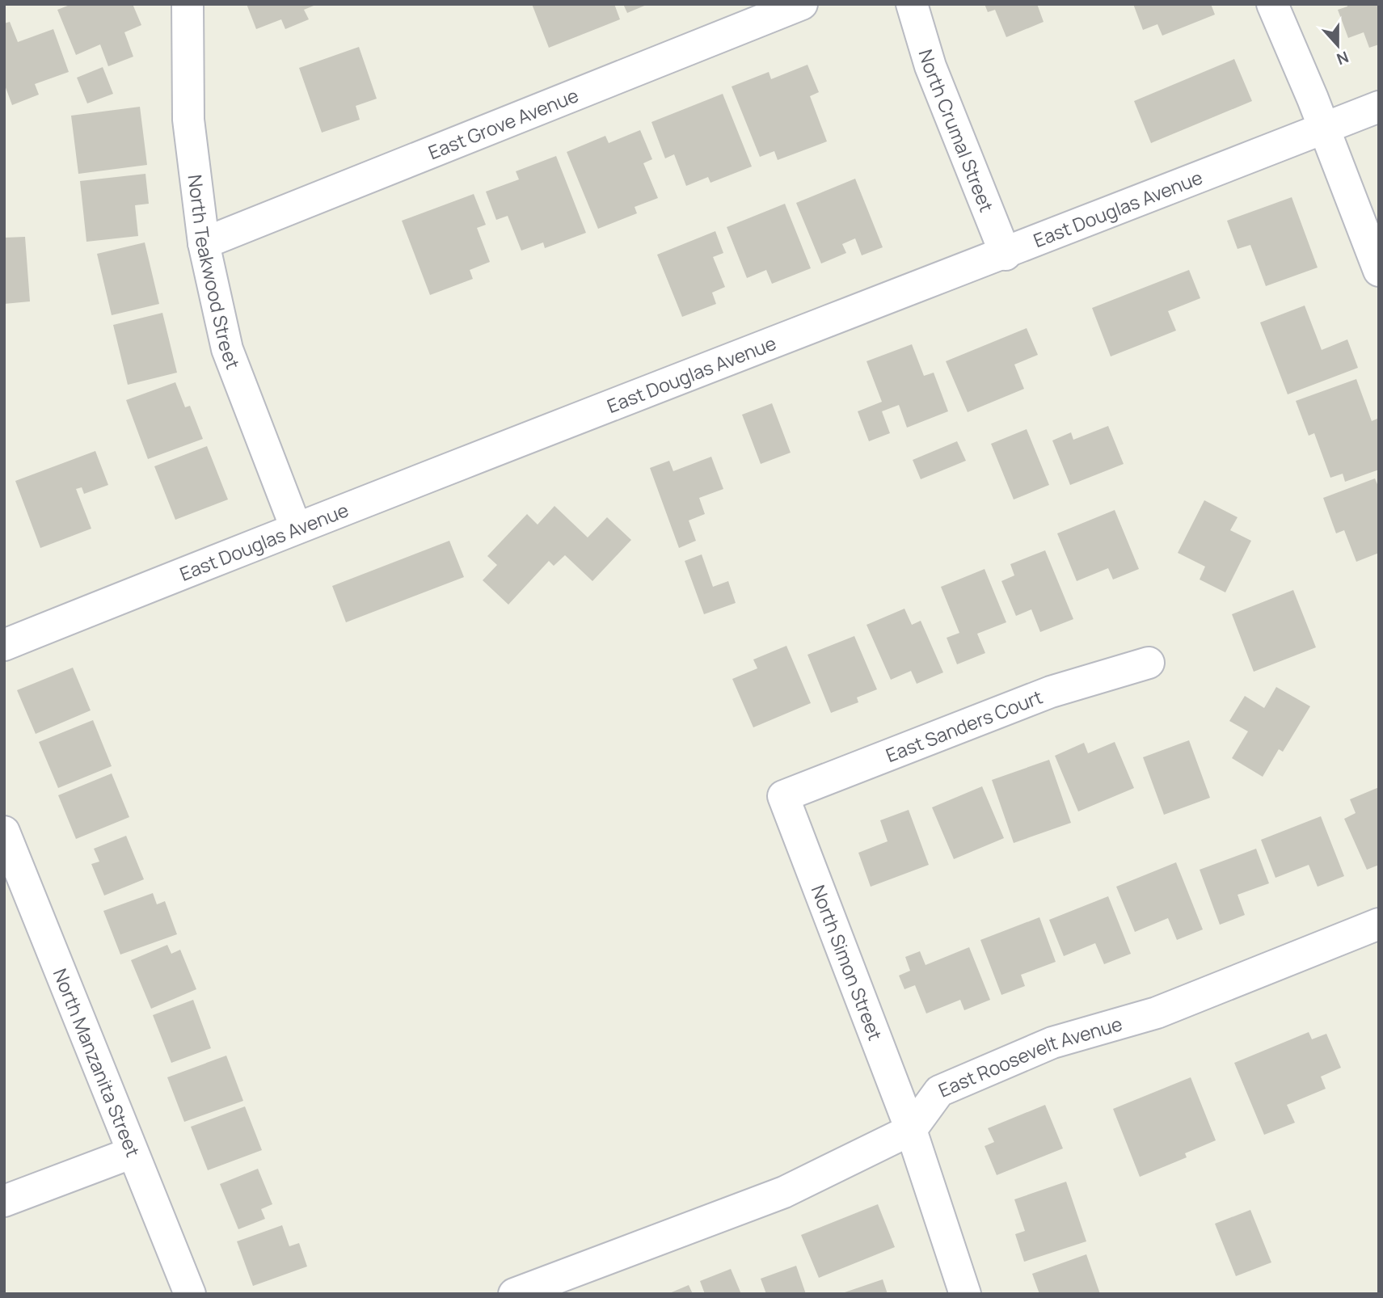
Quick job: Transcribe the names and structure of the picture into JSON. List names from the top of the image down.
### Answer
{
  "streets": {
    "street": [
      "East Grove Avenue",
      "North Crumal Street",
      "East Douglas Avenue",
      "North Teakwood Street",
      "East Sanders Court",
      "North Simon Street",
      "East Roosevelt Avenue",
      "North Manzanita Street"
    ]
  },
  "crossings": [
    ["East Grove Avenue", "North Teakwood Street"],
    ["North Crumal Street", "East Douglas Avenue"],
    ["East Douglas Avenue", "North Teakwood Street"],
    ["East Sanders Court", "North Simon Street"],
    ["North Simon Street", "East Roosevelt Avenue"]
  ],
  "north": "bottom"
}
